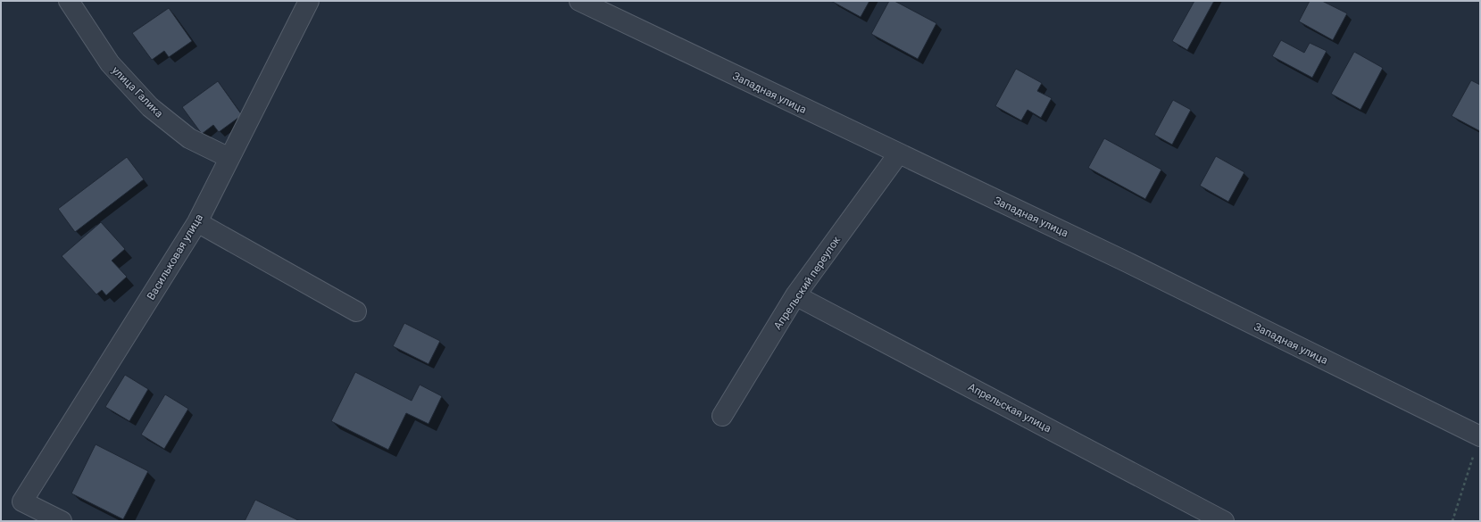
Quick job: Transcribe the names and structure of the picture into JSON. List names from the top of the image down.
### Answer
{
  "streets": {
    "street": [
      "улица Галика",
      "Западная улица",
      "Васильковая улица",
      "Апрельский переулок",
      "Апрельская улица"
    ]
  },
  "crossings": [
    ["улица Галика", "Васильковая улица"],
    ["Западная улица", "Апрельский переулок"],
    ["Апрельский переулок", "Апрельская улица"]
  ]
}
